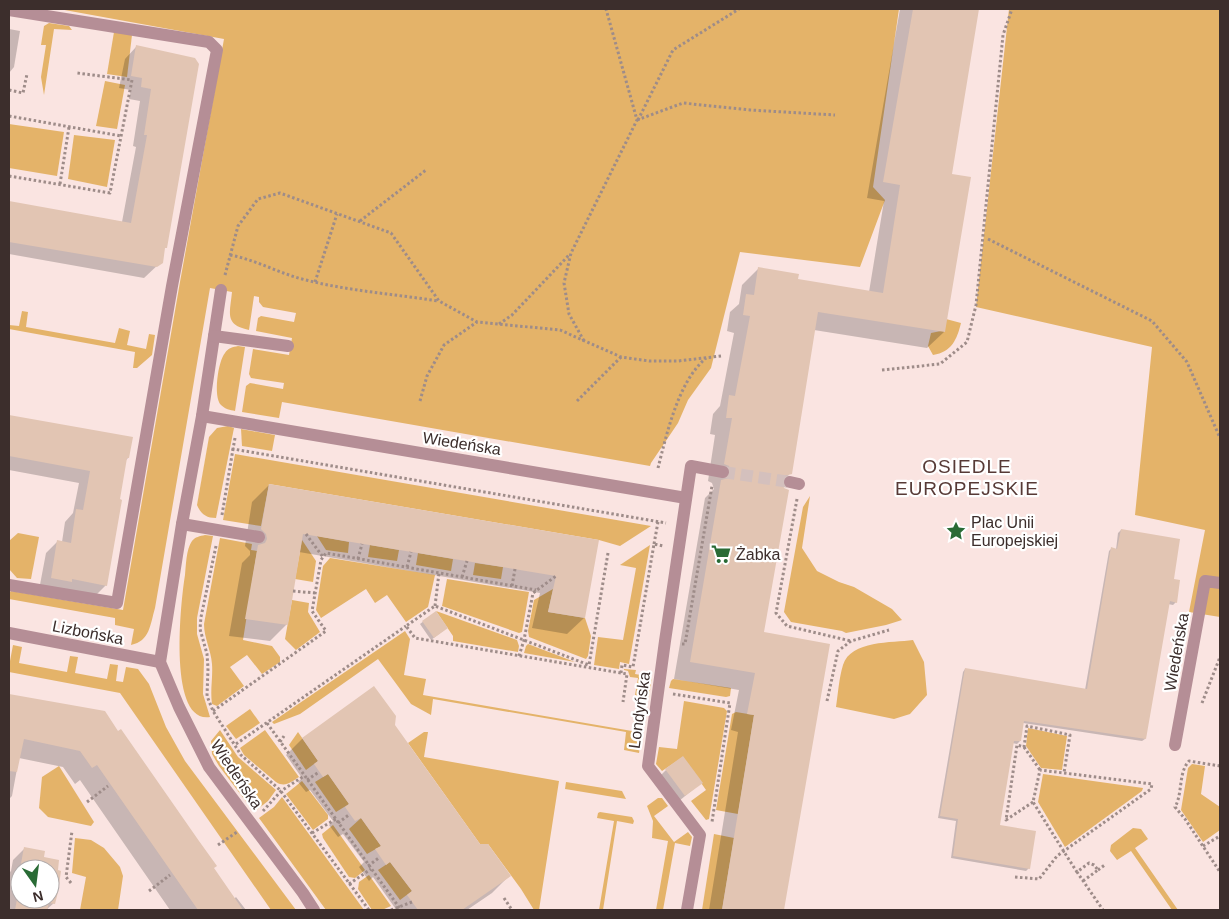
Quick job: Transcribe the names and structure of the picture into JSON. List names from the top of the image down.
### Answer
{
  "streets": {
    "street": ["Wiedeńska", "Lizbońska", "Londyńska"]
  },
  "crossings": [
    ["Wiedeńska", "Lizbońska"],
    ["Wiedeńska", "Londyńska"]
  ],
  "districts": ["OSIEDLE EUROPEJSKIE"],
  "places": {
    "place": ["Plac Unii Europejskiej"],
    "supermarket": ["Żabka"]
  },
  "north": "bottom"
}
